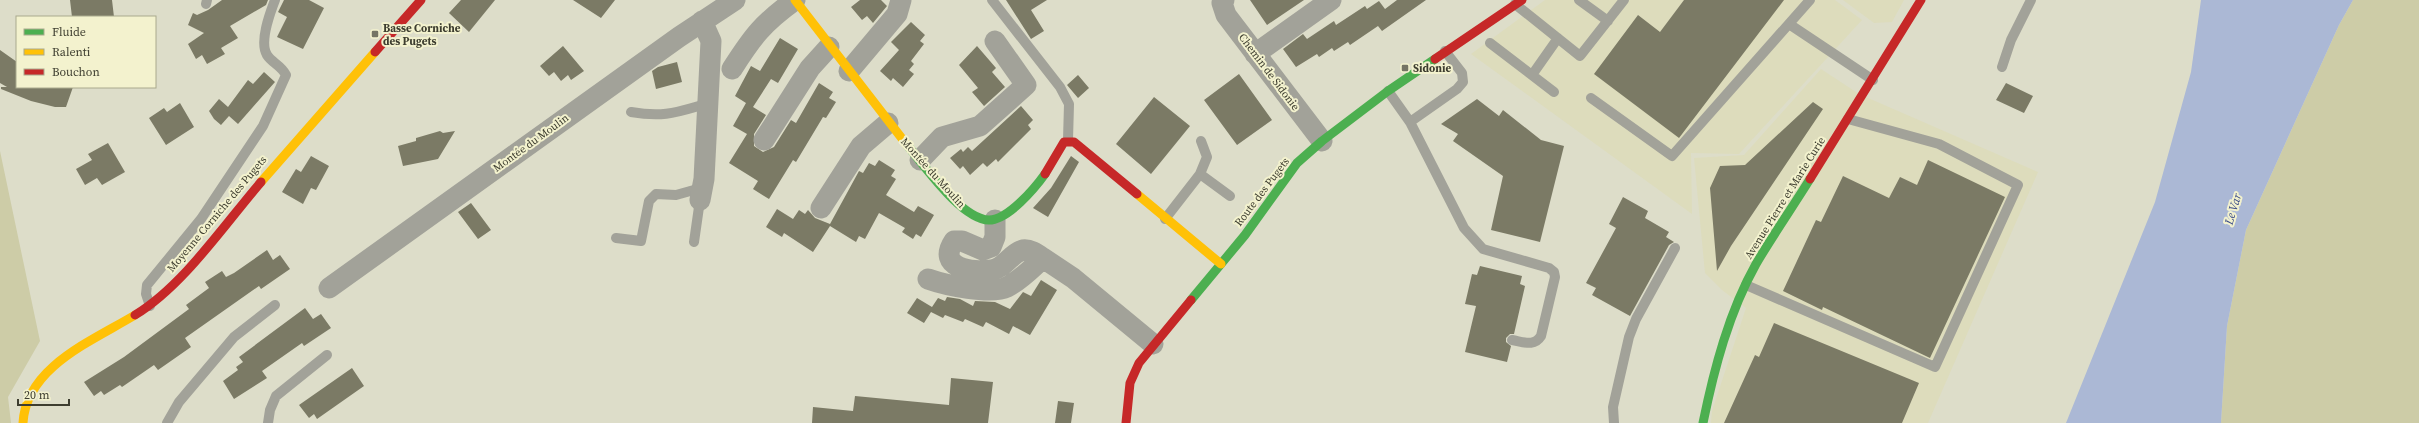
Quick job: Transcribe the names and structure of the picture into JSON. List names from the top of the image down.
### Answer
{
  "streets": {
    "street": [
      "Chemin de Sidonie",
      "Montée du Moulin",
      "Route des Pugets",
      "Avenue Pierre et Marie Curie",
      "Moyenne Corniche des Pugets"
    ]
  },
  "crossings": [
    ["Chemin de Sidonie", "Route des Pugets"]
  ],
  "water": ["Le Var"],
  "places": {
    "transit": ["Basse Corniche des Pugets", "Sidonie"]
  },
  "legend": ["Fluide", "Ralenti", "Bouchon"],
  "scale_bar": "20 m"
}
